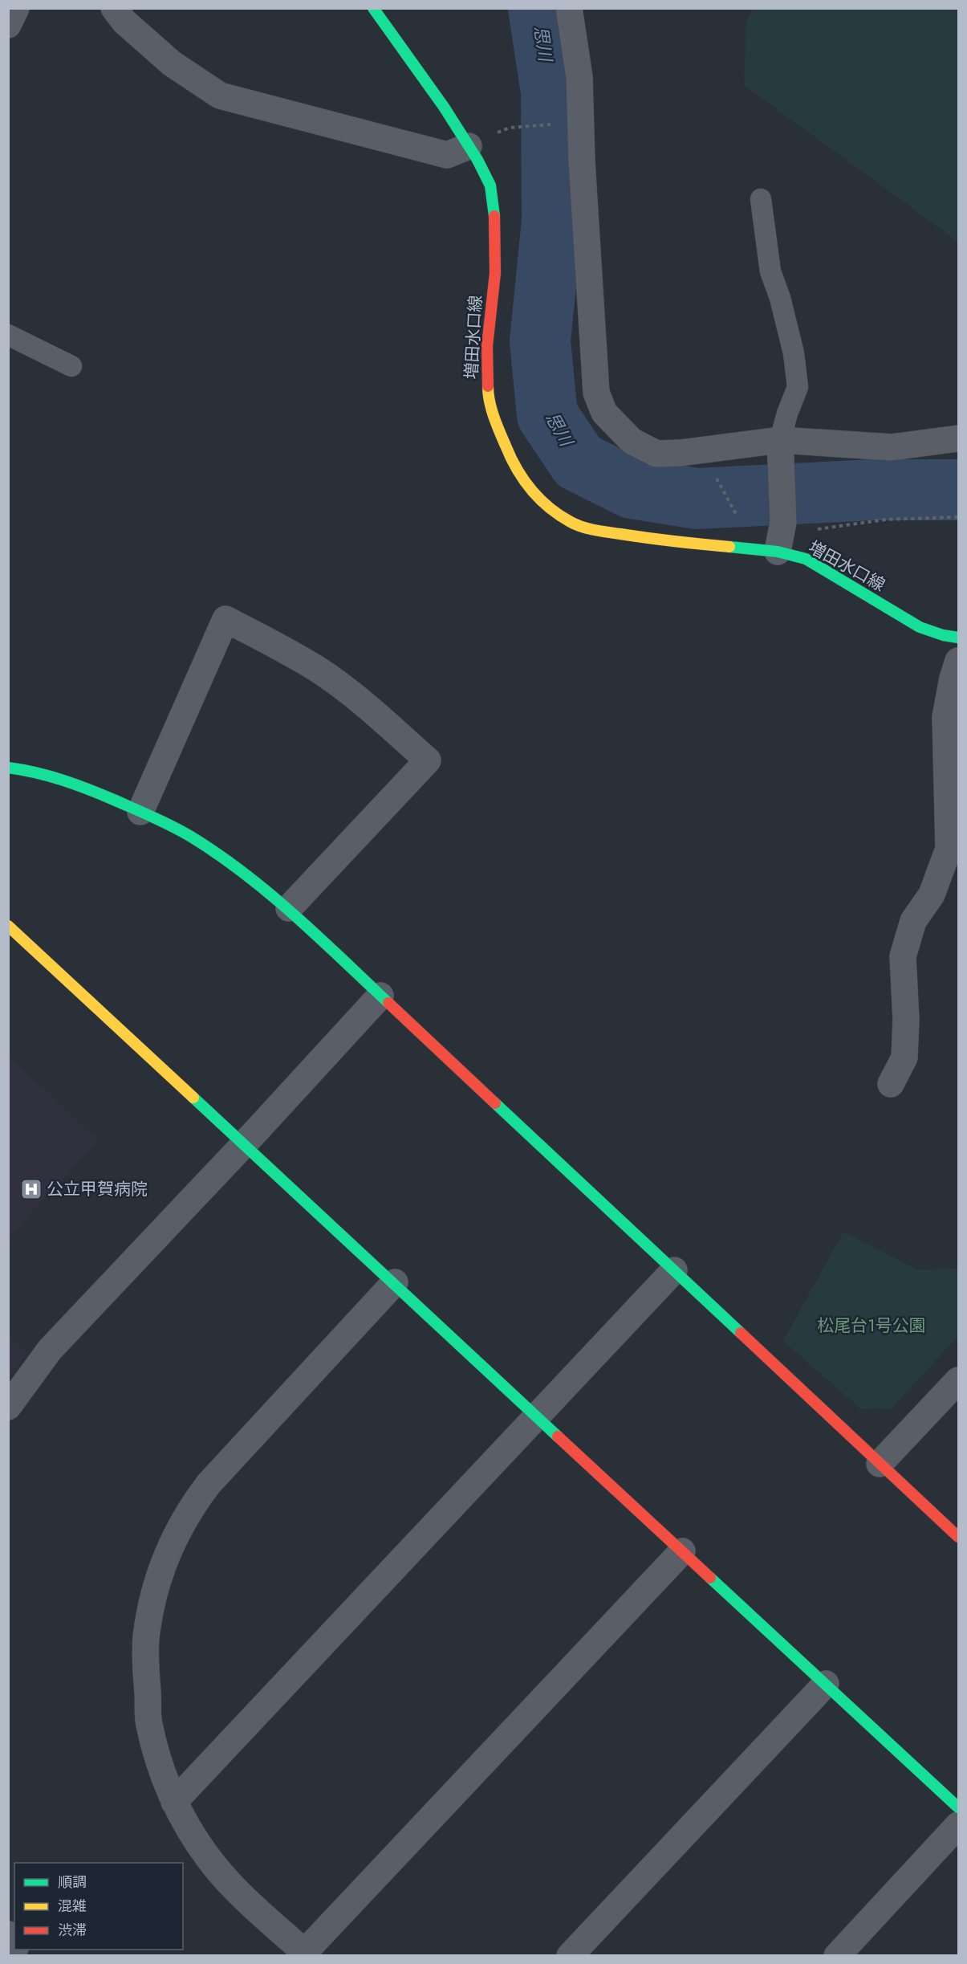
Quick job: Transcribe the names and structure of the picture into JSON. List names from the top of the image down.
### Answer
{
  "streets": {
    "street": ["増田水口線"]
  },
  "water": ["思川"],
  "parks": ["松尾台1号公園"],
  "places": {
    "hospital": ["公立甲賀病院"]
  },
  "legend": ["順調", "混雑", "渋滞"]
}
